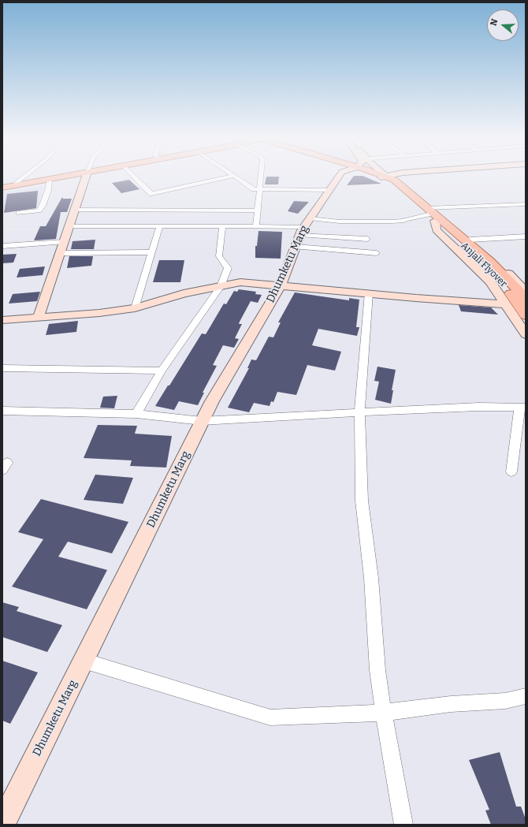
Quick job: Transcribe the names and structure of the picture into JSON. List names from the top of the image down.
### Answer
{
  "streets": {
    "main road": ["Anjali Flyover"],
    "street": ["Dhumketu Marg"]
  },
  "north": "left"
}
